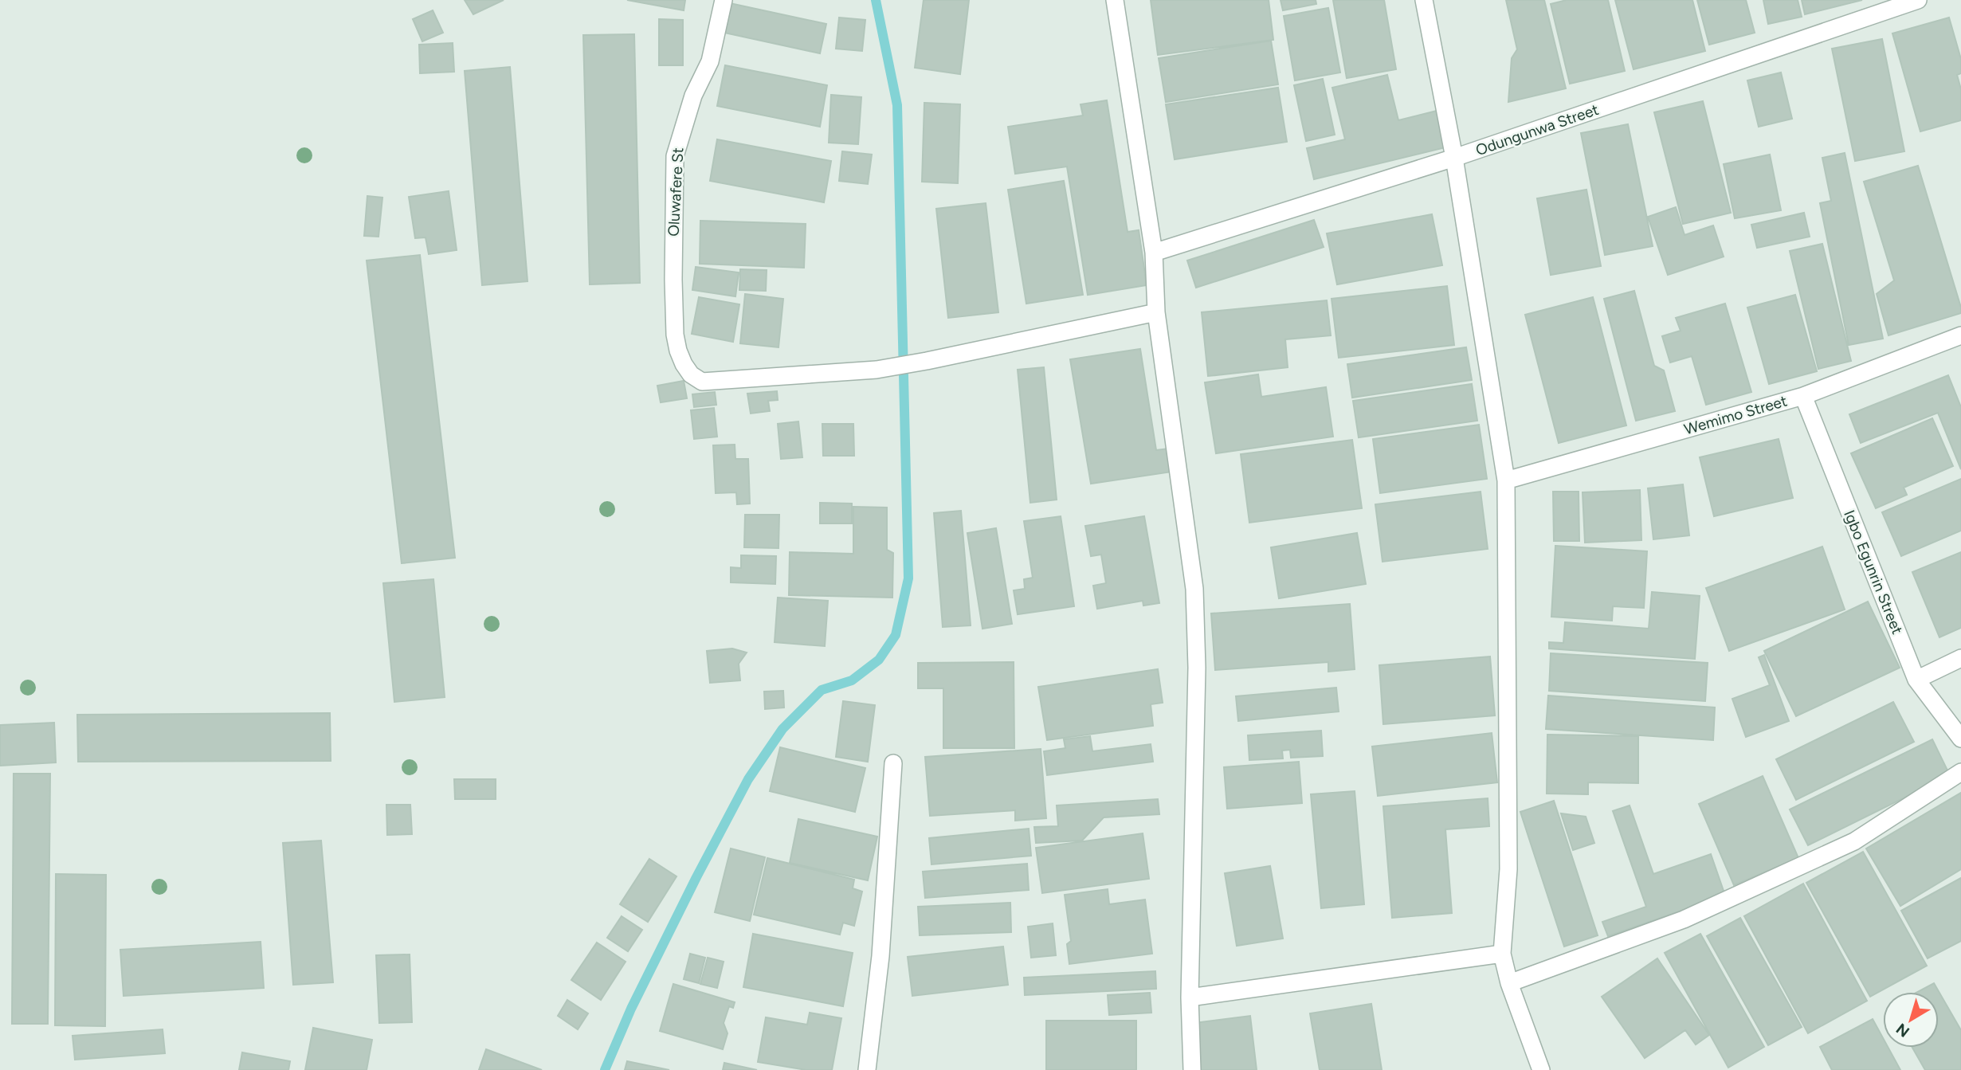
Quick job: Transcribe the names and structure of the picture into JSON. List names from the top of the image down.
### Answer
{
  "streets": {
    "street": [
      "Odungunwa Street",
      "Oluwafere St",
      "Wemimo Street",
      "Igbo Egunrin Street"
    ]
  },
  "crossings": [
    ["Wemimo Street", "Igbo Egunrin Street"]
  ],
  "north": "bottom left"
}
